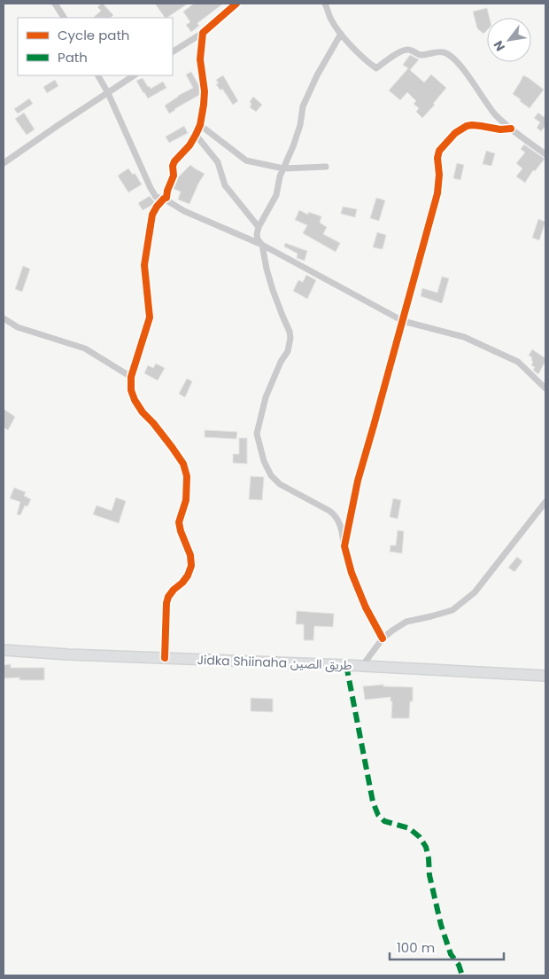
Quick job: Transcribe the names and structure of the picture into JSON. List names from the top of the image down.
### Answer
{
  "streets": {
    "main road": ["Jidka Shiinaha طريق الصين"]
  },
  "legend": ["Cycle path", "Path"],
  "scale_bar": "100 m",
  "north": "bottom left"
}
